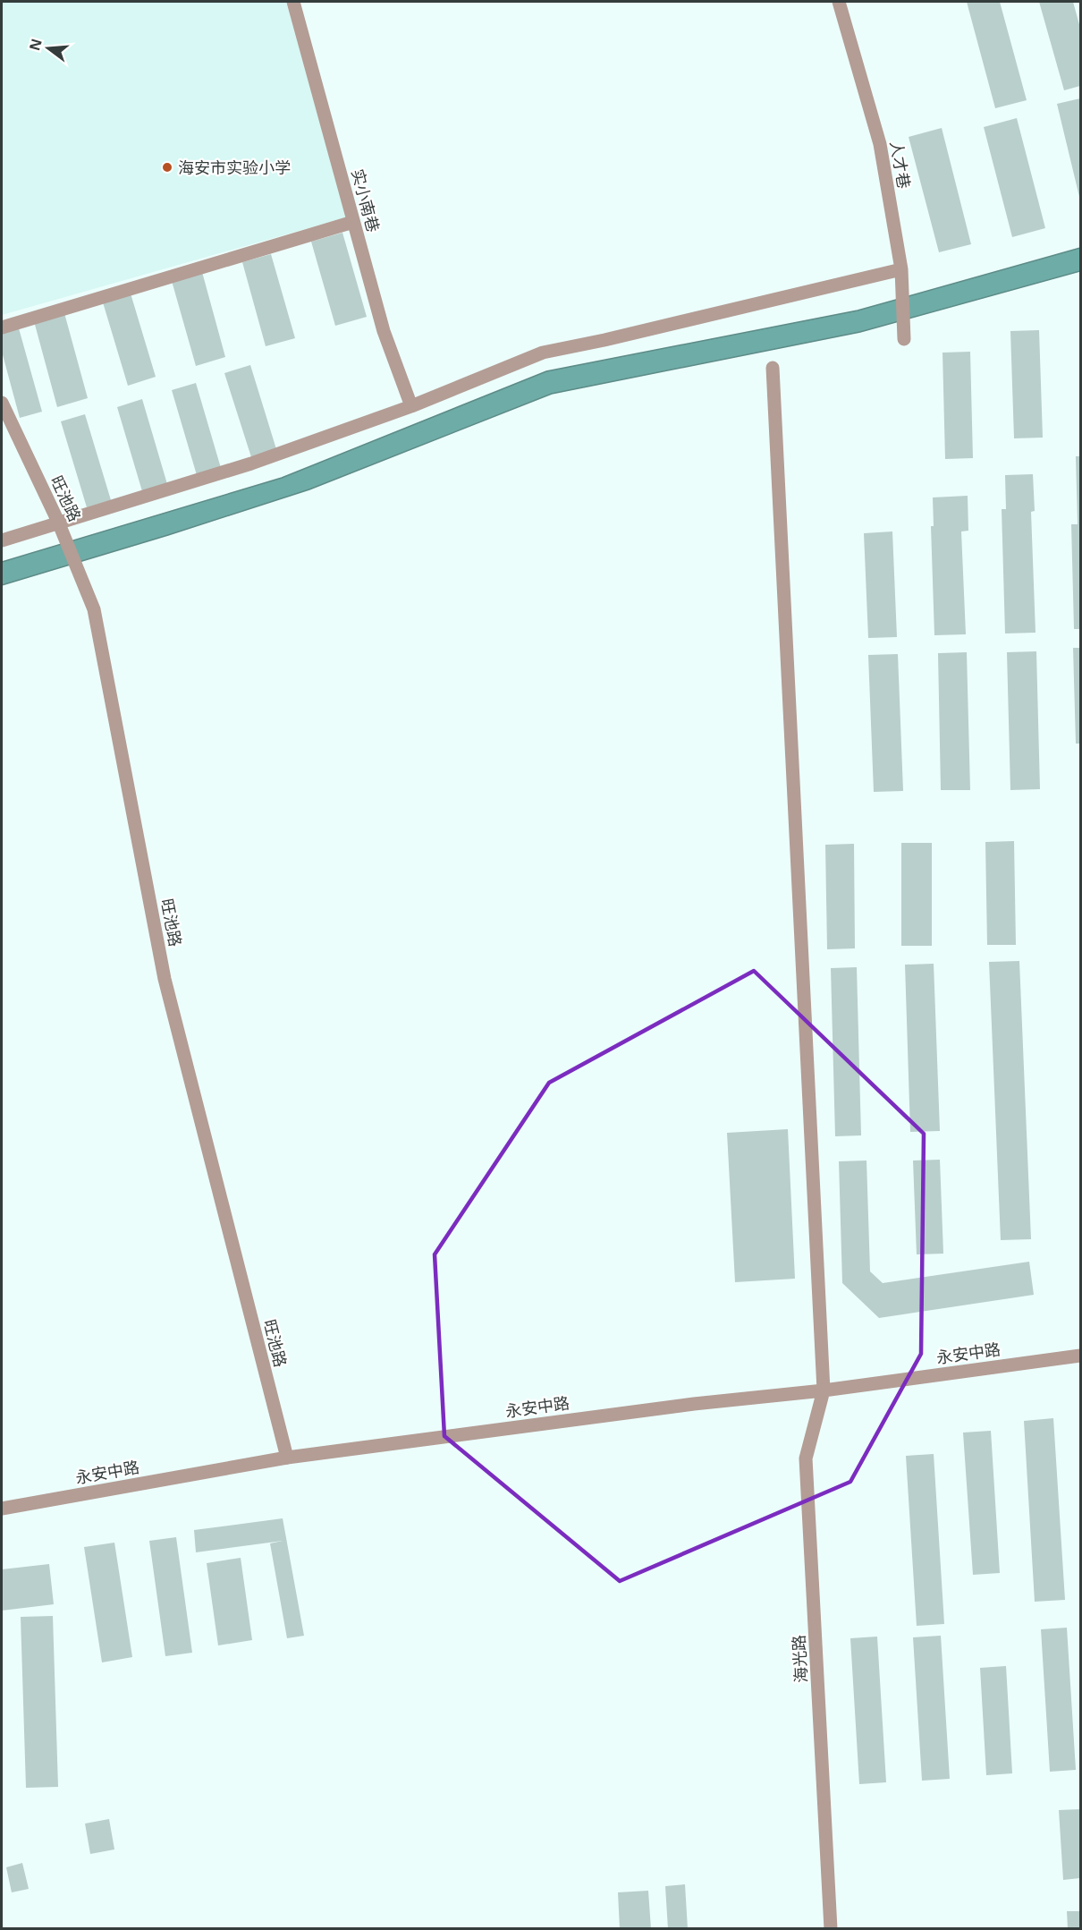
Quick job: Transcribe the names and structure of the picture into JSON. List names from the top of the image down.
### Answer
{
  "streets": {
    "street": [
      "人才巷",
      "实小南巷",
      "旺池路",
      "永安中路",
      "海光路"
    ]
  },
  "crossings": [
    ["旺池路", "永安中路"],
    ["永安中路", "海光路"]
  ],
  "places": ["海安市实验小学"],
  "north": "left"
}
